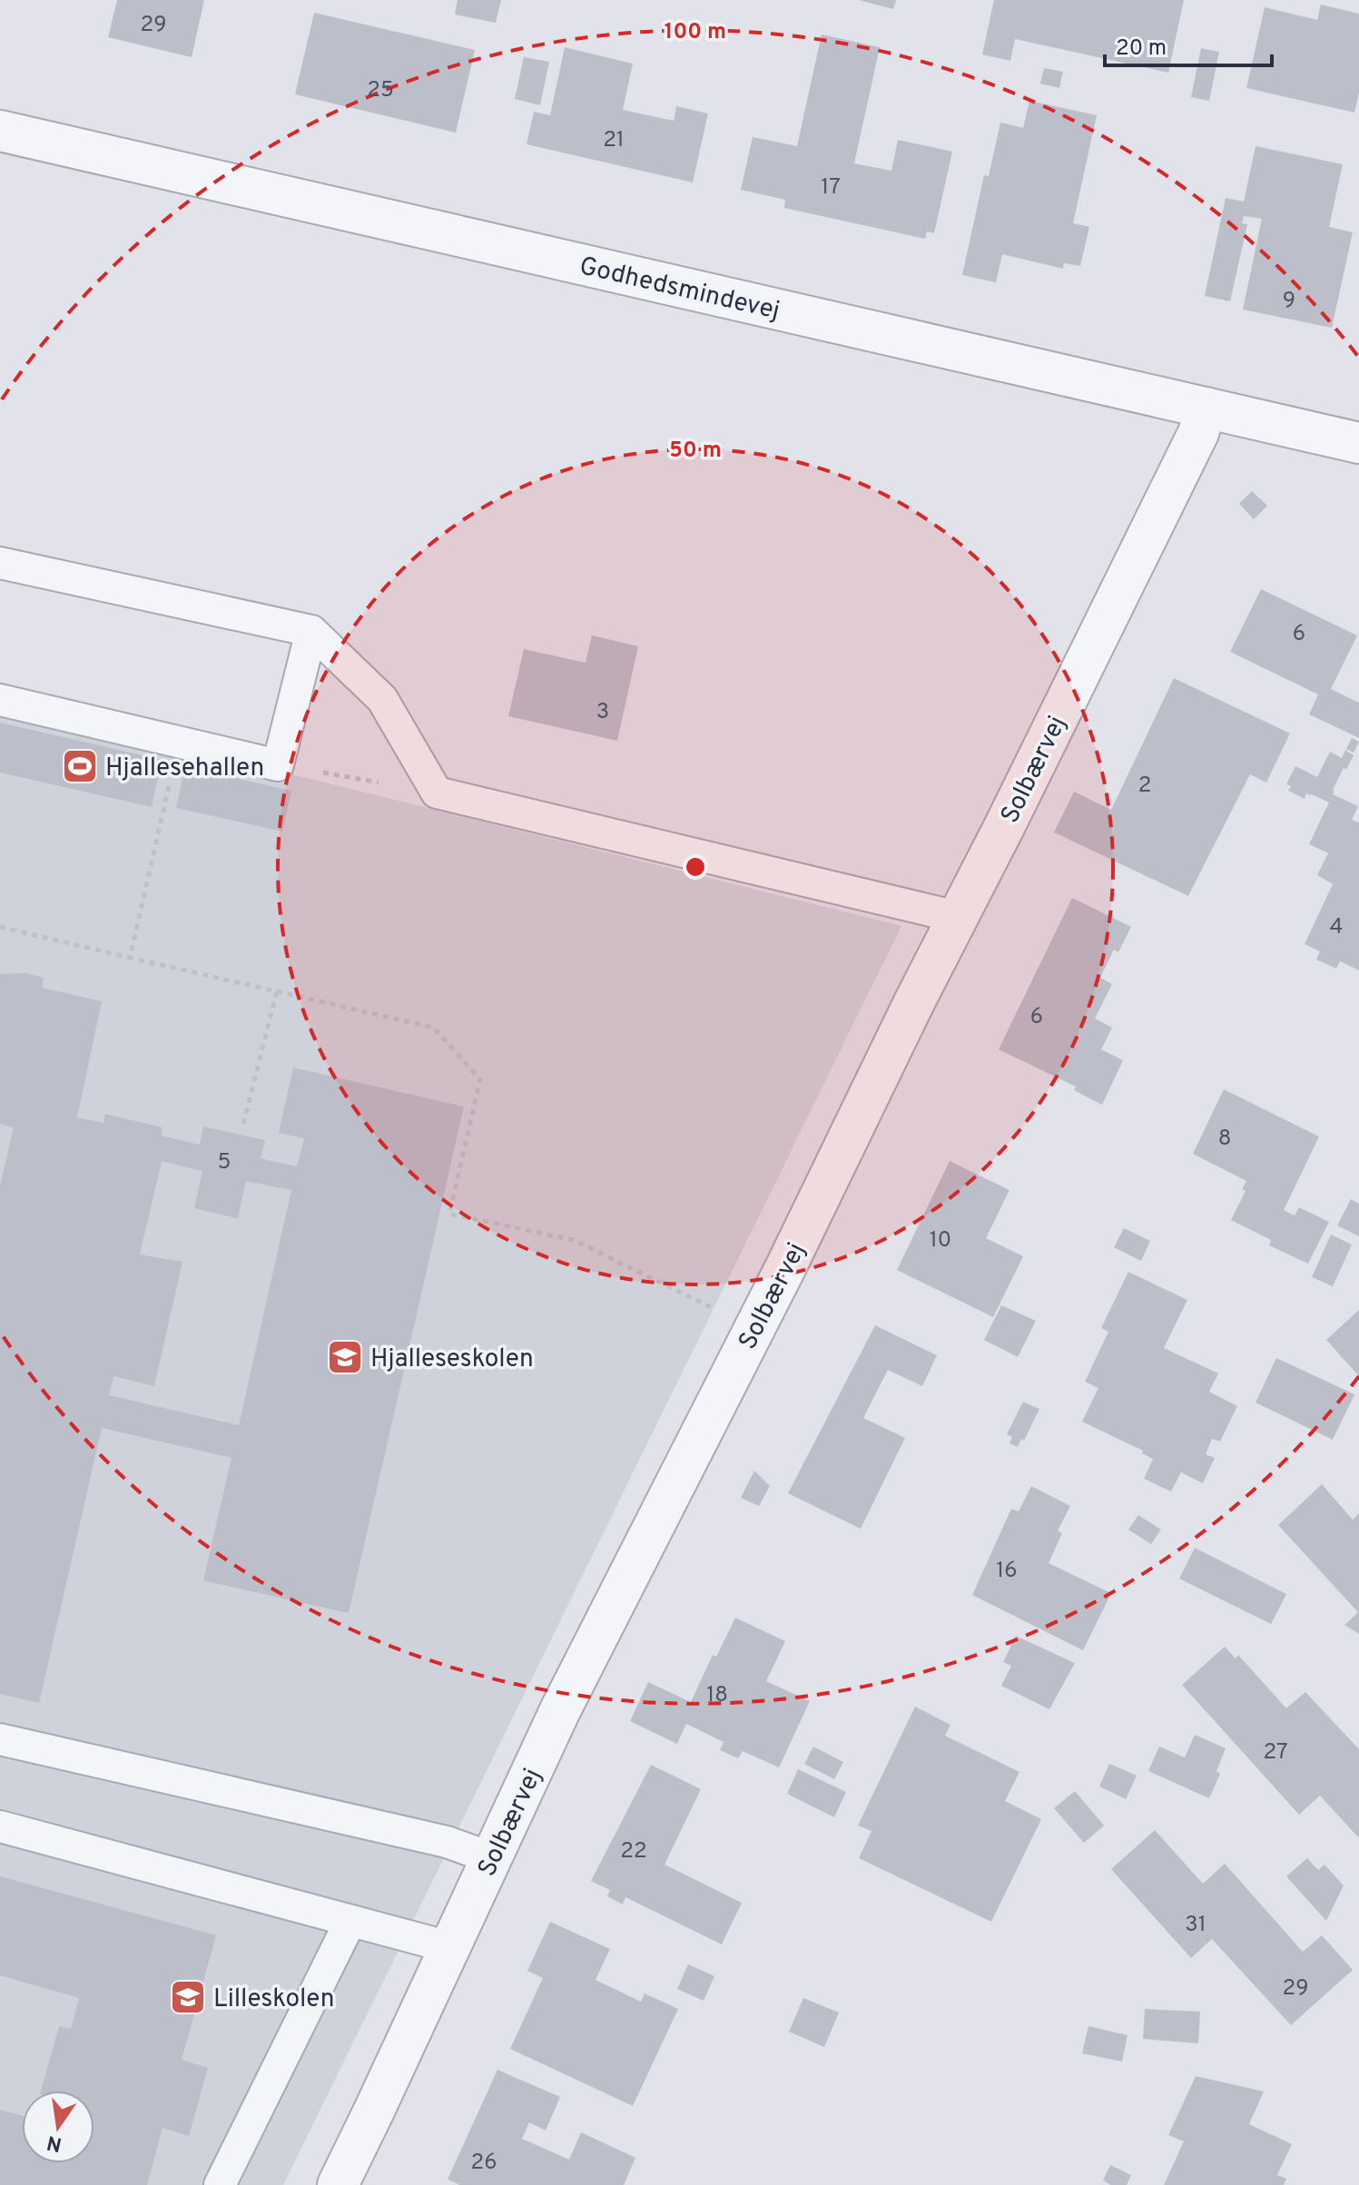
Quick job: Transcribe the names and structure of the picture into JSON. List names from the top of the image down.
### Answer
{
  "streets": {
    "street": ["Godhedsmindevej", "Solbærvej"]
  },
  "crossings": [
    ["Godhedsmindevej", "Solbærvej"]
  ],
  "places": {
    "sports": ["Hjallesehallen"],
    "school or university": ["Hjalleseskolen", "Lilleskolen"]
  },
  "house_numbers": [
    "29",
    "25",
    "21",
    "17",
    "9",
    "6",
    "3",
    "2",
    "4",
    "6",
    "8",
    "5",
    "10",
    "16",
    "18",
    "27",
    "22",
    "31",
    "29",
    "26"
  ],
  "scale_bar": "20 m",
  "north": "bottom",
  "rings": ["100 m", "50 m"]
}
